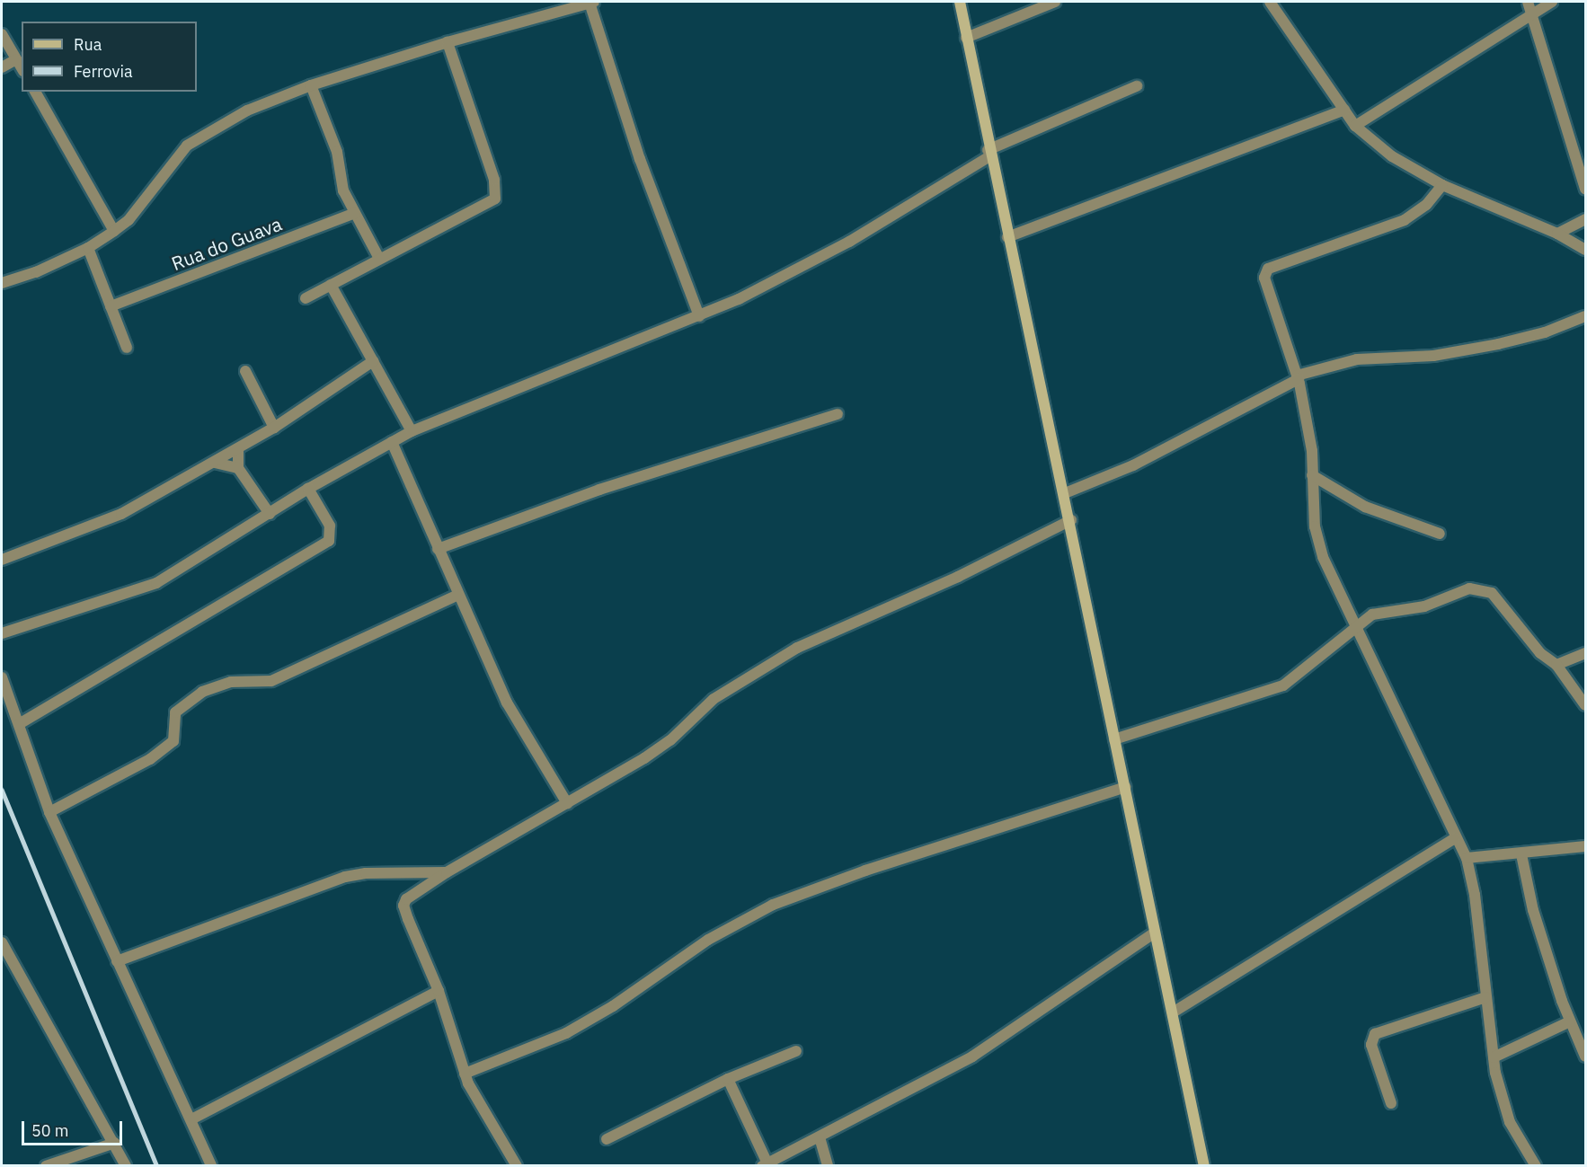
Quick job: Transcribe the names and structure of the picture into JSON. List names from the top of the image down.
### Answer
{
  "streets": {
    "street": ["Rua do Guava"]
  },
  "legend": ["Rua", "Ferrovia"],
  "scale_bar": "50 m"
}
